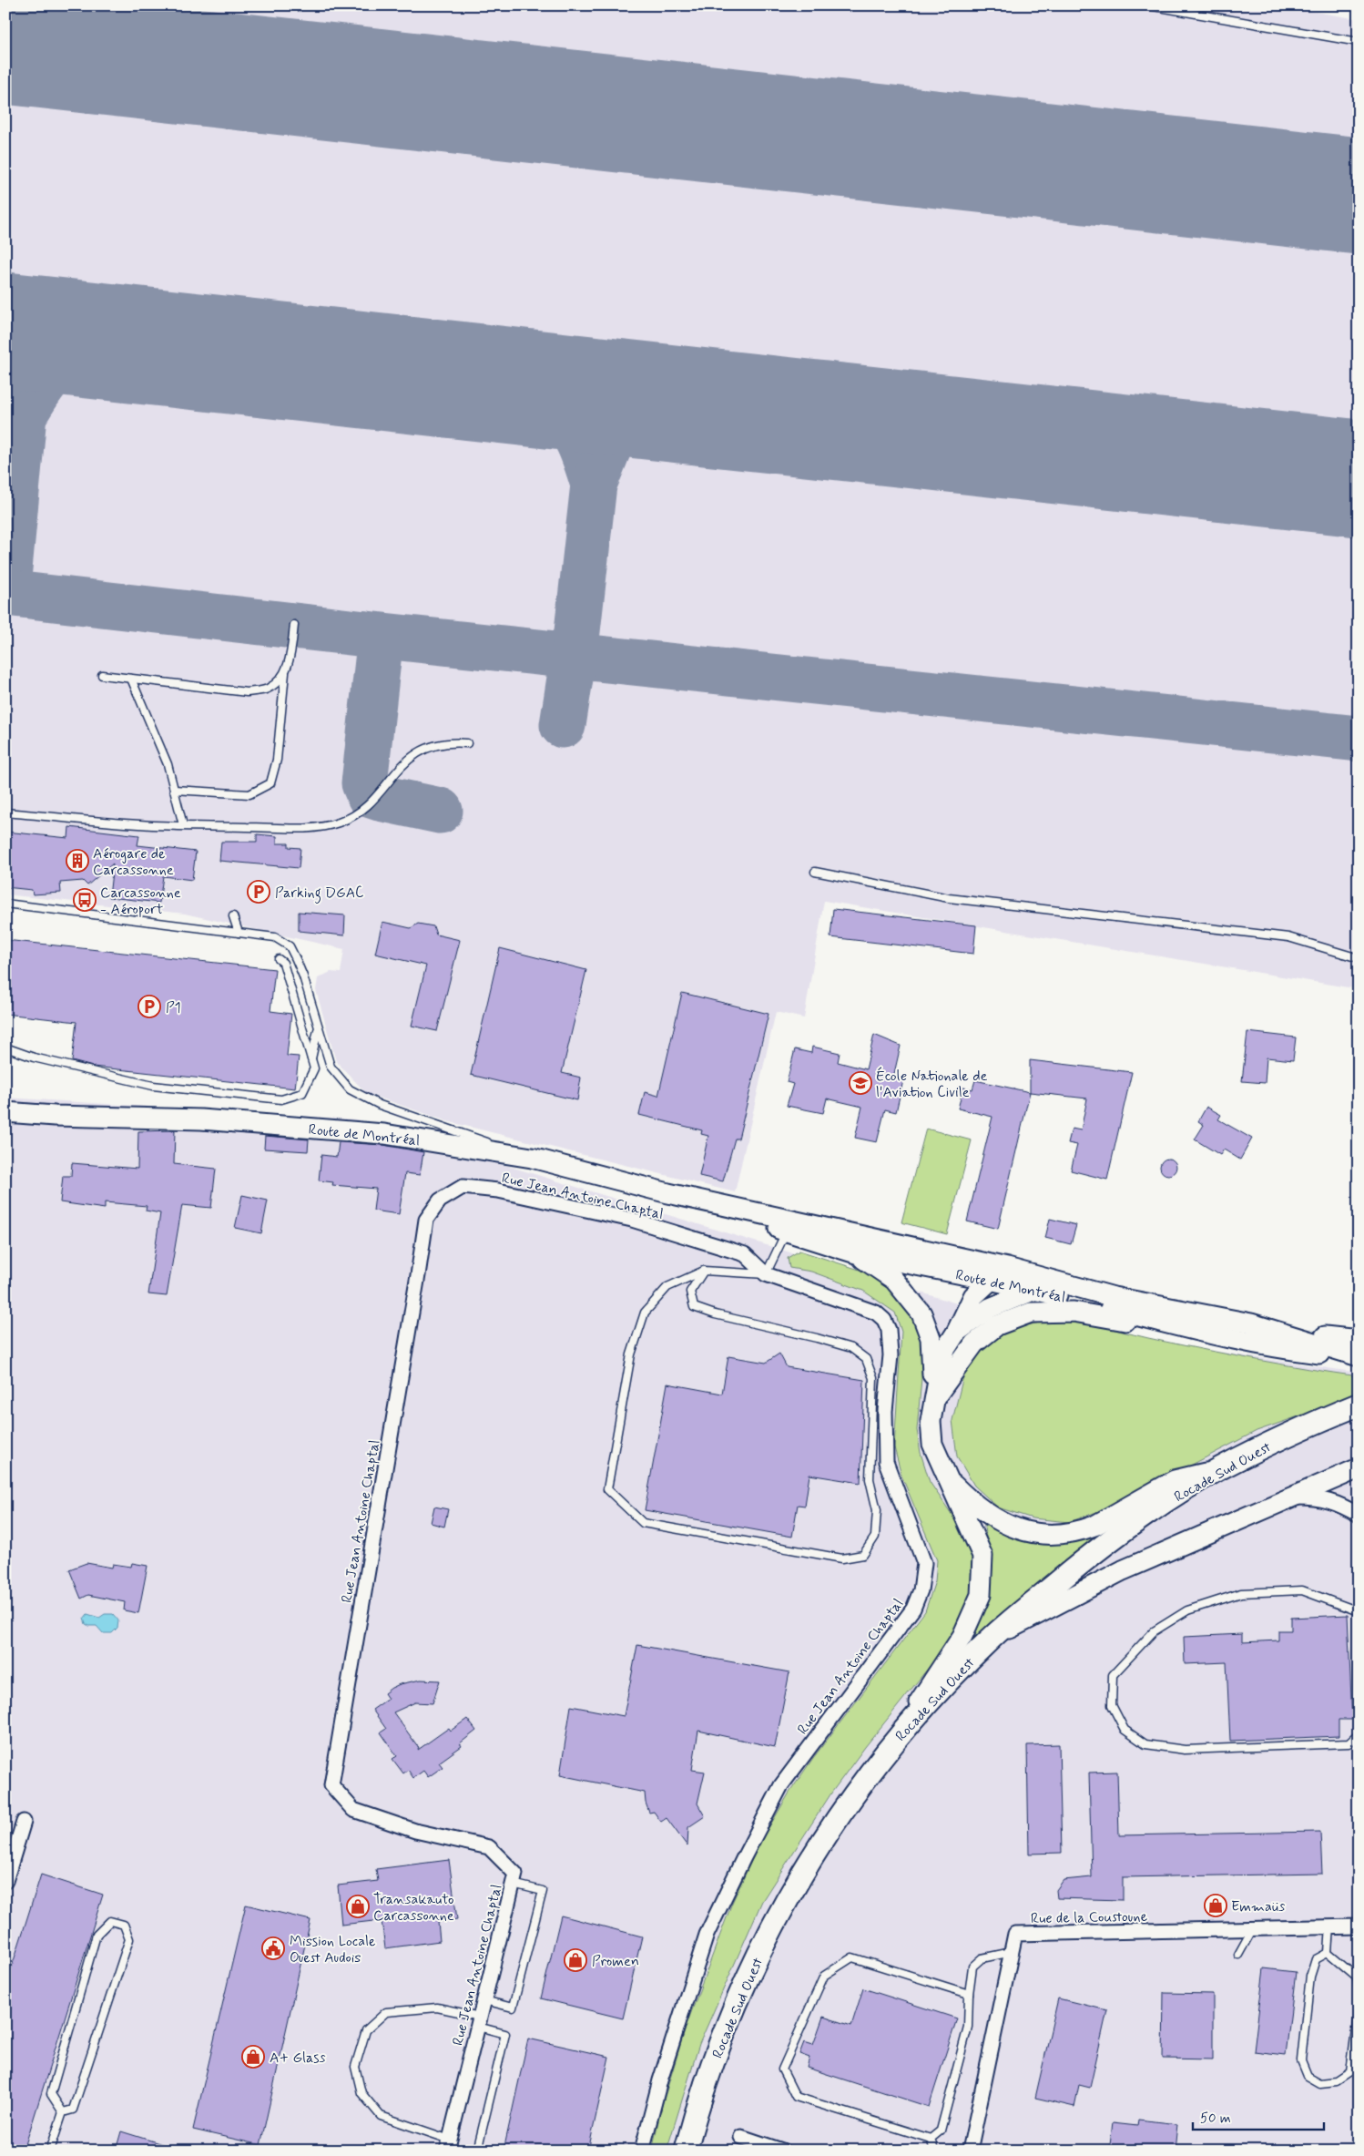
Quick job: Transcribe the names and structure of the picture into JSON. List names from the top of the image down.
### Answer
{
  "streets": {
    "main road": ["Route de Montréal", "Rocade Sud Ouest"],
    "street": ["Rue Jean Antoine Chaptal", "Rue de la Coustoune"]
  },
  "places": {
    "building": ["Aérogare de Carcassonne"],
    "parking": ["Parking DGAC", "P1"],
    "bus stop": ["Carcassonne - Aéroport"],
    "school or university": ["École Nationale de l'Aviation Civile"],
    "shop": [
      "Emmaüs",
      "Transakauto Carcassonne",
      "Promen",
      "A+ Glass"
    ],
    "public building": ["Mission Locale Ouest Audois"]
  },
  "scale_bar": "50 m"
}
